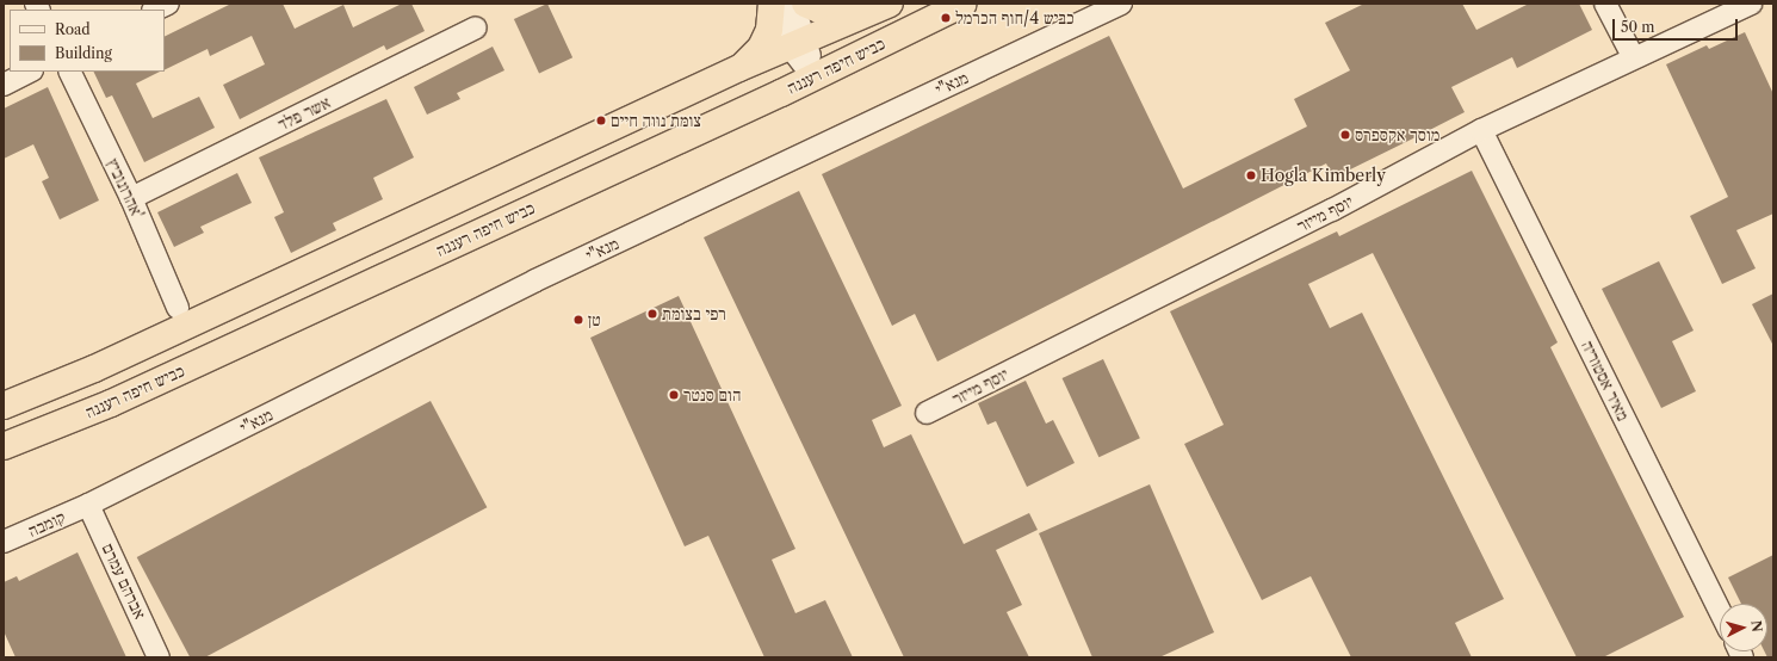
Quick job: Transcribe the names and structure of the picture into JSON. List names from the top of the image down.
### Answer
{
  "streets": {
    "highway": ["כביש חיפה רעננה"],
    "street": [
      "מנא\"י",
      "אשר פלד",
      "אהרונוביץ'",
      "יוסף מייזר",
      "מאיר אסטוריה",
      "קומבה",
      "אברהם עמרם"
    ]
  },
  "crossings": [
    ["מנא\"י", "קומבה"],
    ["מנא\"י", "אברהם עמרם"],
    ["אשר פלד", "אהרונוביץ'"],
    ["יוסף מייזר", "מאיר אסטוריה"],
    ["קומבה", "אברהם עמרם"]
  ],
  "places": [
    "כביש 4/חוף הכרמל",
    "צומת נווה חיים",
    "מוסך אקספרס",
    "Hogla Kimberly",
    "רפי בצומת",
    "טן",
    "הום סנטר"
  ],
  "legend": ["Road", "Building"],
  "scale_bar": "50 m",
  "north": "right"
}
